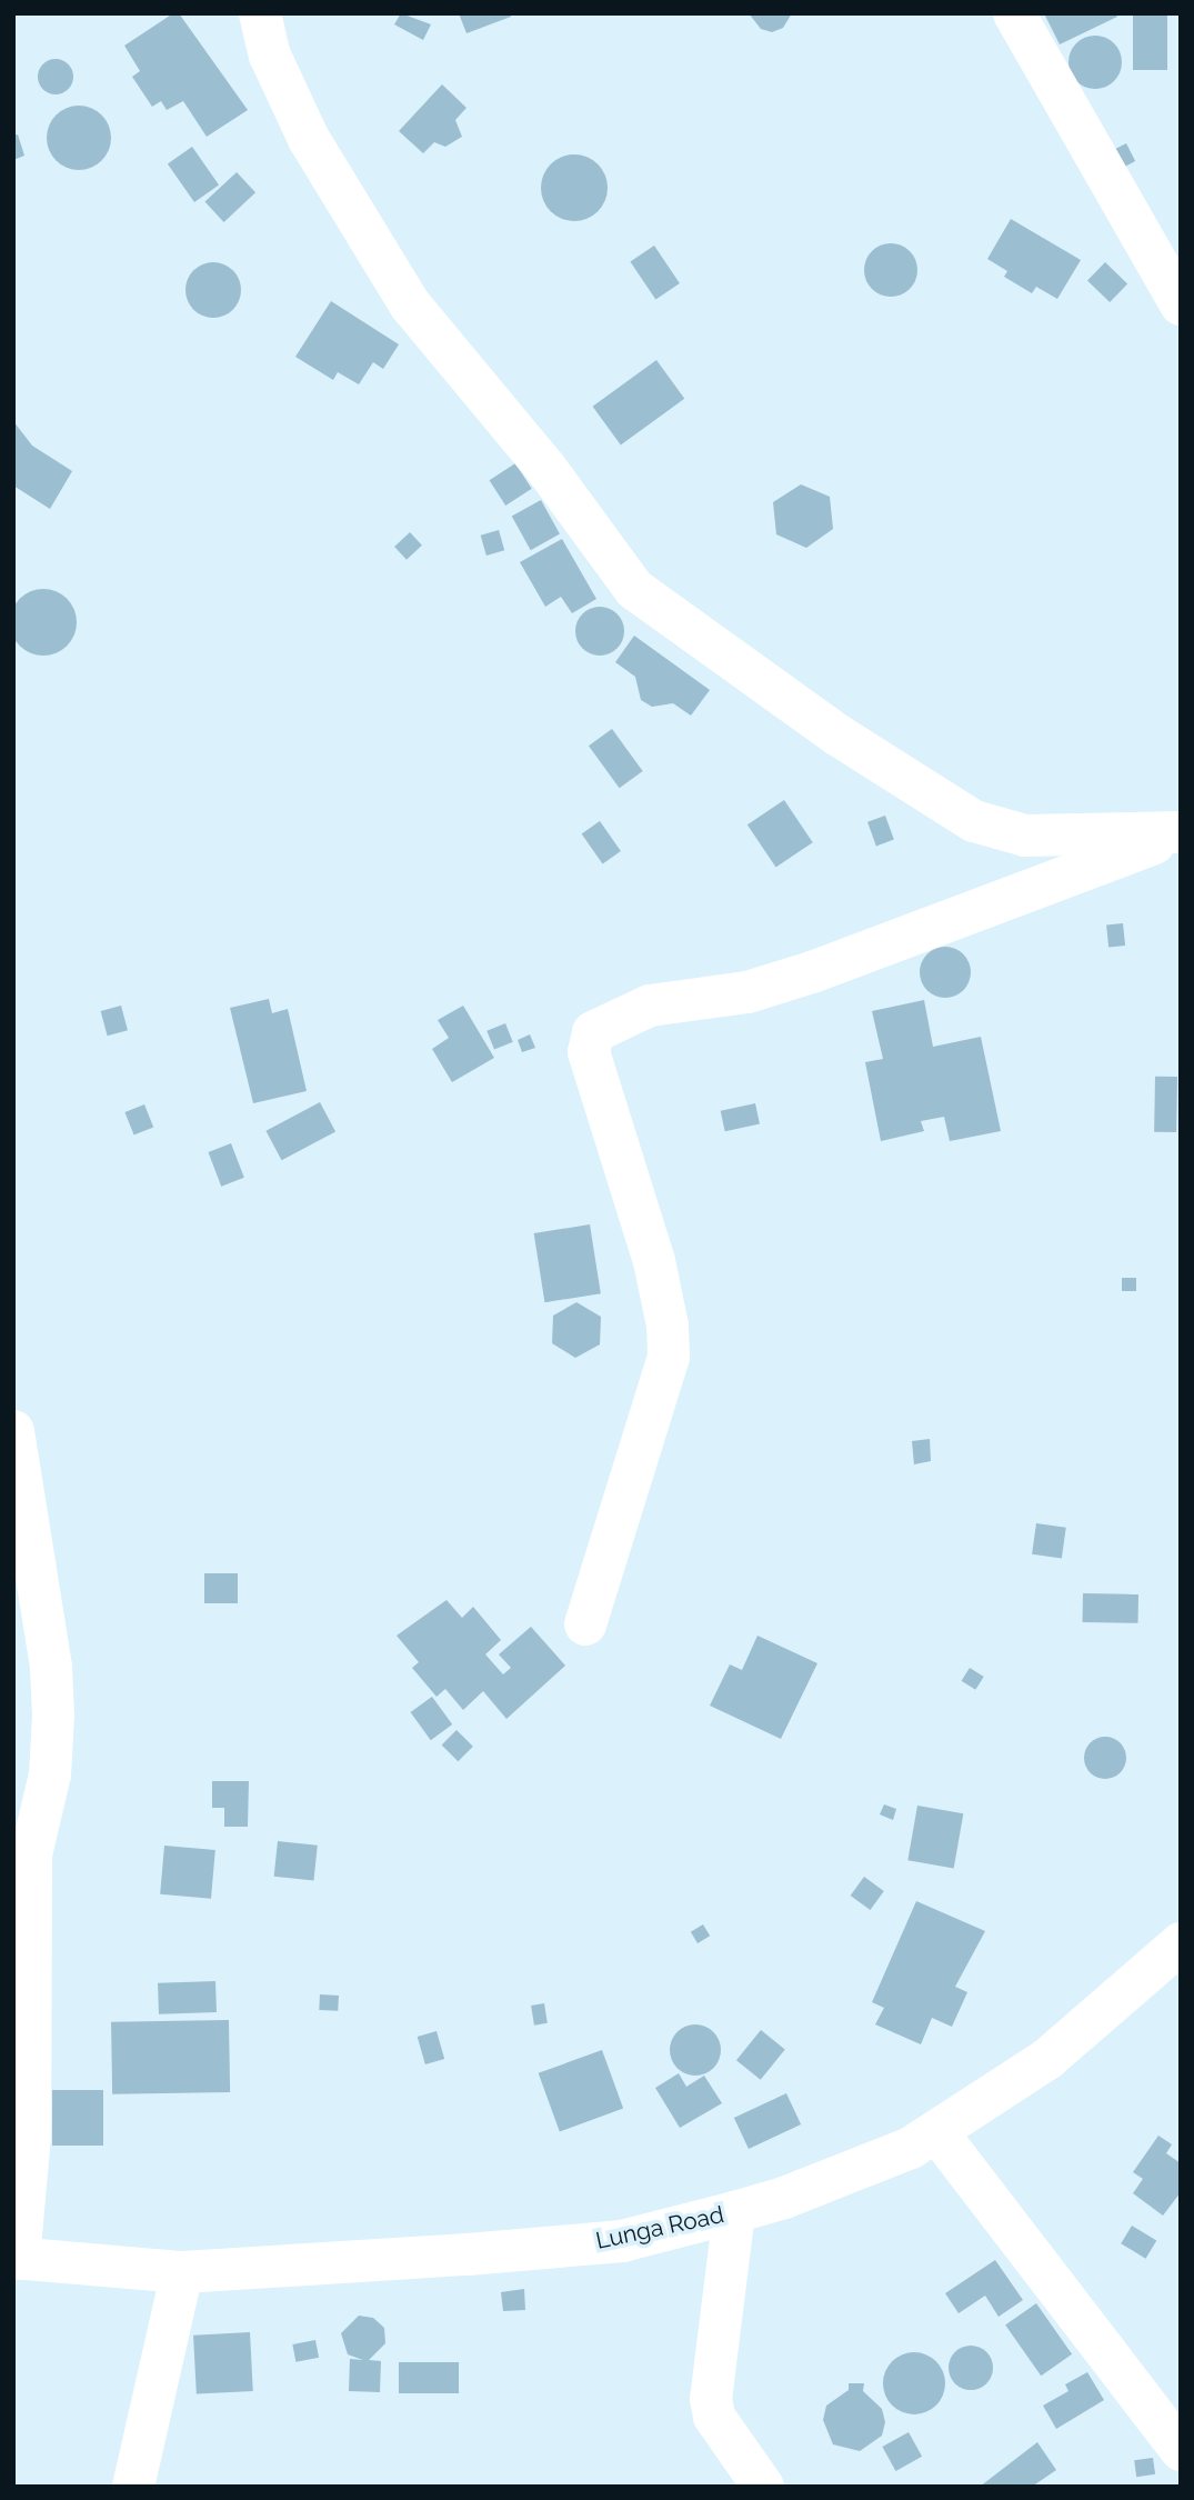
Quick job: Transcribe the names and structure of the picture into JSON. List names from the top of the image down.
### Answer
{
  "streets": {
    "street": ["Lunga Road"]
  }
}
